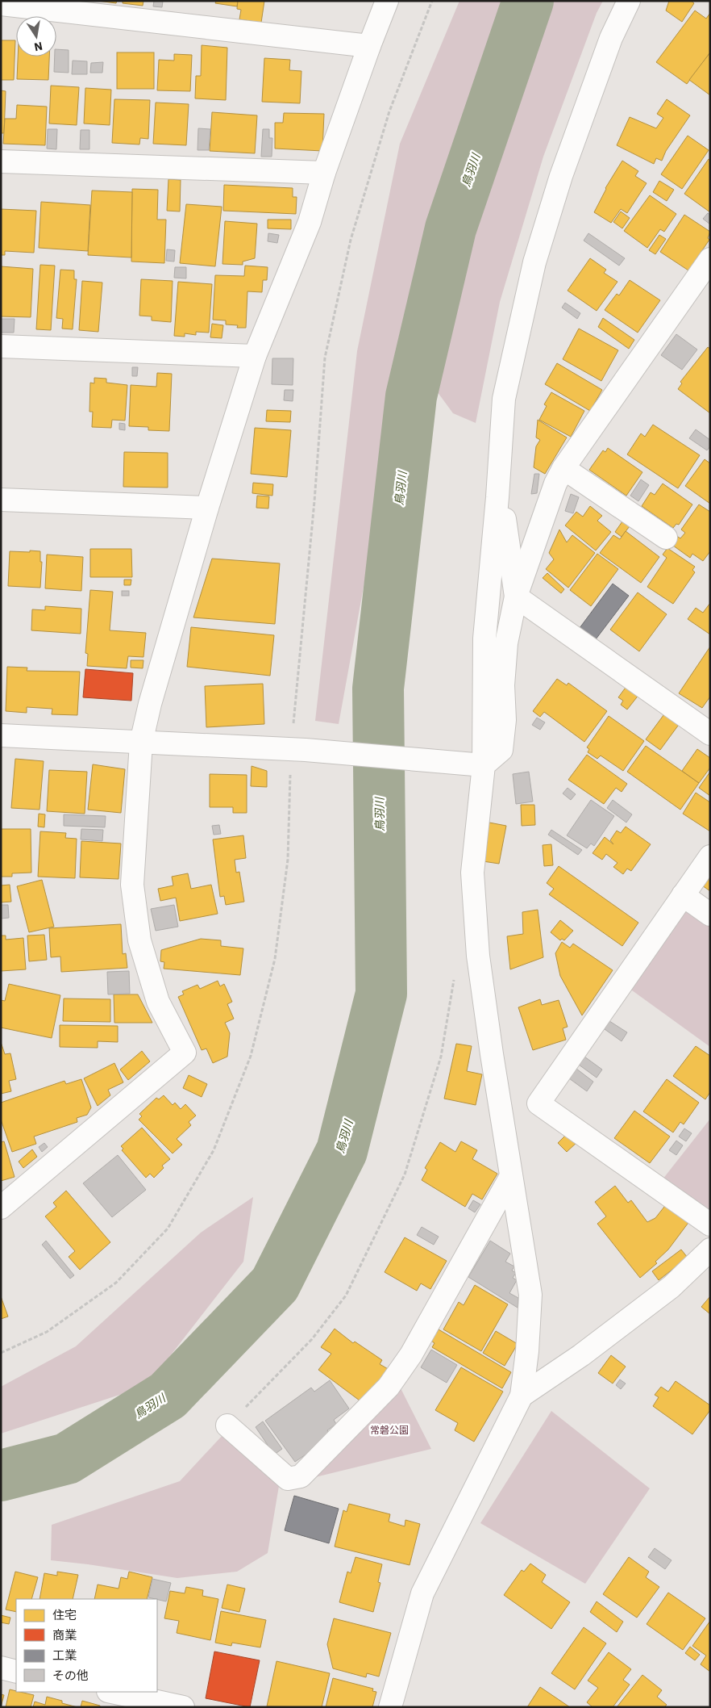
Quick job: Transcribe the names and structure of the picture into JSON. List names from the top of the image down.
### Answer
{
  "water": ["鳥羽川"],
  "parks": ["常磐公園"],
  "legend": [
    "住宅",
    "商業",
    "工業",
    "その他"
  ],
  "north": "bottom"
}
